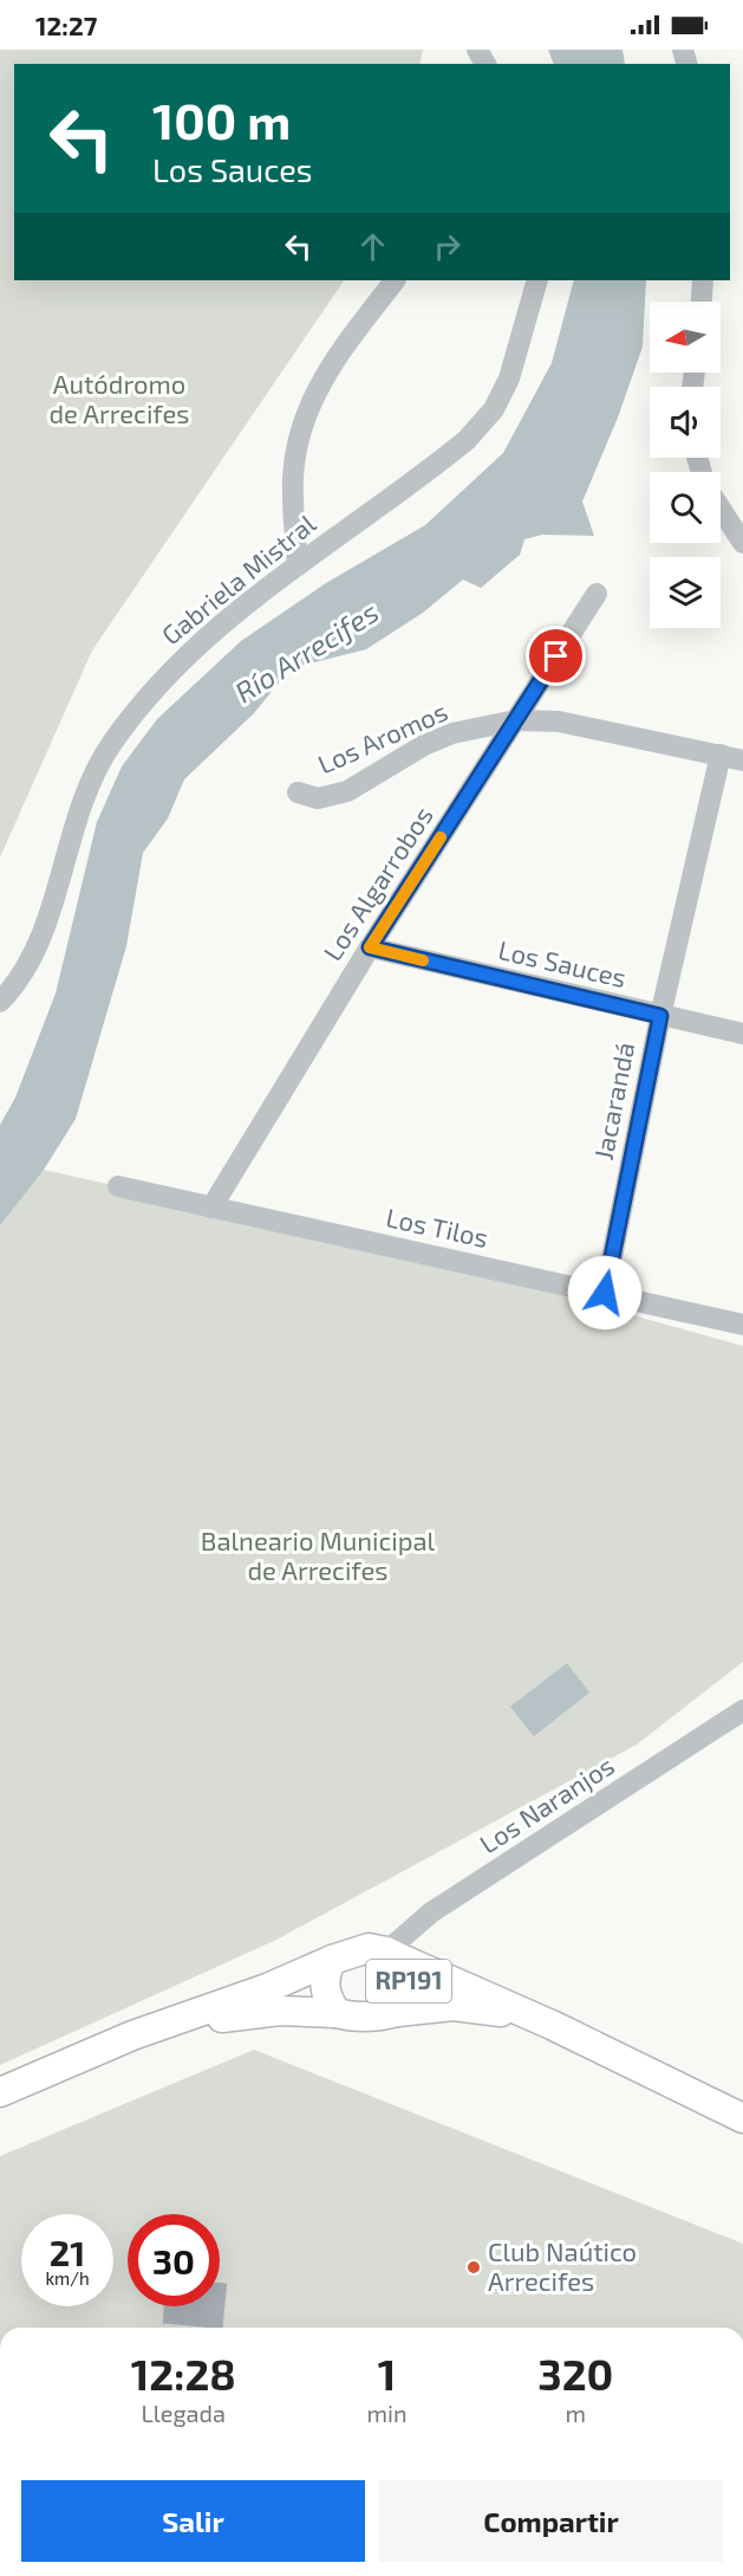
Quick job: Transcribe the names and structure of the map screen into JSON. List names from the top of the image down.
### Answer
{
  "streets": {
    "main road": ["RP191"],
    "street": [
      "Gabriela Mistral",
      "Los Aromos",
      "Los Algarrobos",
      "Los Sauces",
      "Jacarandá",
      "Los Tilos",
      "Los Naranjos"
    ]
  },
  "crossings": [
    ["Los Aromos", "Los Algarrobos"],
    ["Los Aromos", "Jacarandá"],
    ["Los Algarrobos", "Los Sauces"],
    ["Los Algarrobos", "Los Tilos"],
    ["Los Sauces", "Jacarandá"],
    ["Jacarandá", "Los Tilos"],
    ["Los Naranjos", "RP191"]
  ],
  "water": ["Río Arrecifes"],
  "parks": ["Autódromo de Arrecifes", "Balneario Municipal de Arrecifes"],
  "places": ["Club Naútico Arrecifes"],
  "north": "left",
  "page": {
    "status": "12:27",
    "turn": ["100 m", "Los Sauces"],
    "speed": "21 km/h",
    "limit": "30",
    "eta": [
      "12:28",
      "Llegada",
      "1",
      "min",
      "320",
      "m"
    ],
    "buttons": ["Salir", "Compartir"]
  }
}
